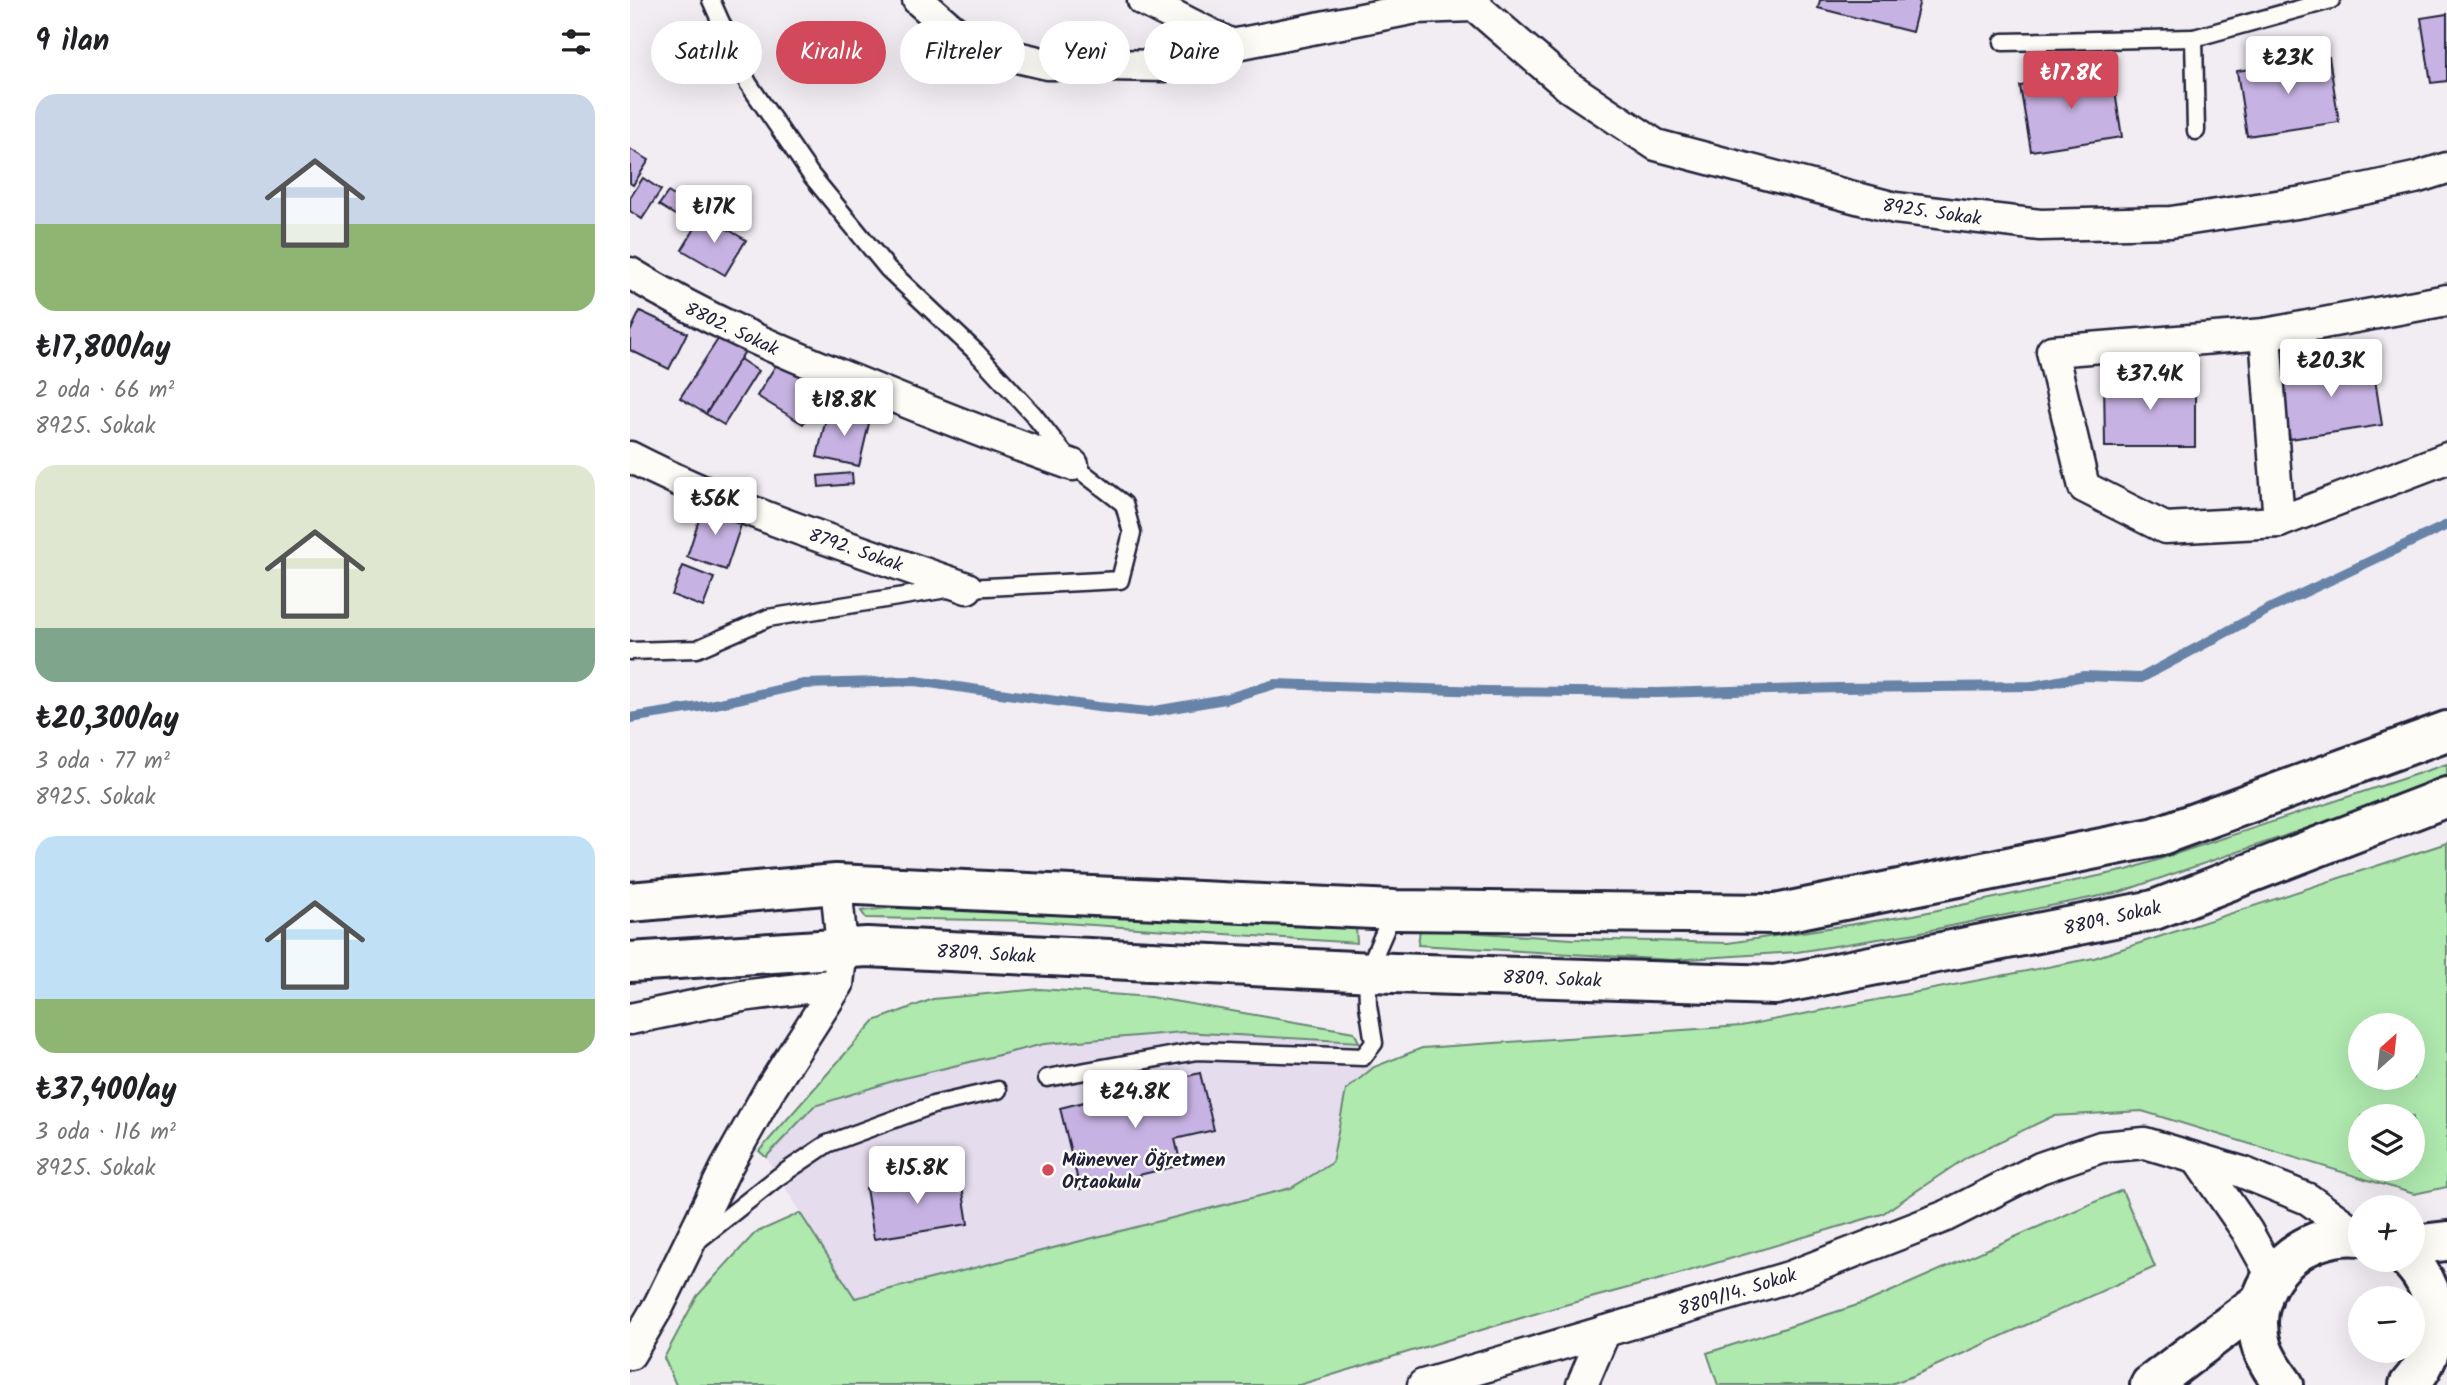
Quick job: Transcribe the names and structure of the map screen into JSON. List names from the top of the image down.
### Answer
{
  "streets": {
    "street": [
      "8925. Sokak",
      "8802. Sokak",
      "8792. Sokak",
      "8809. Sokak",
      "8809/14. Sokak"
    ]
  },
  "places": ["Münevver Öğretmen Ortaokulu"],
  "north": "top right",
  "page": {
    "heading": "9 ilan",
    "chip": [
      "Satılık",
      "Kiralık",
      "Filtreler",
      "Yeni",
      "Daire"
    ],
    "price": [
      "₺23K",
      "₺17.8K",
      "₺17K",
      "₺20.3K",
      "₺37.4K",
      "₺18.8K",
      "₺56K",
      "₺24.8K",
      "₺15.8K"
    ],
    "list": [
      {
        "name": "₺17,800/ay",
        "note": "2 oda · 66 m² · 8925. Sokak"
      },
      {
        "name": "₺20,300/ay",
        "note": "3 oda · 77 m² · 8925. Sokak"
      },
      {
        "name": "₺37,400/ay",
        "note": "3 oda · 116 m² · 8925. Sokak"
      }
    ],
    "map_buttons": ["+", "−"]
  }
}
